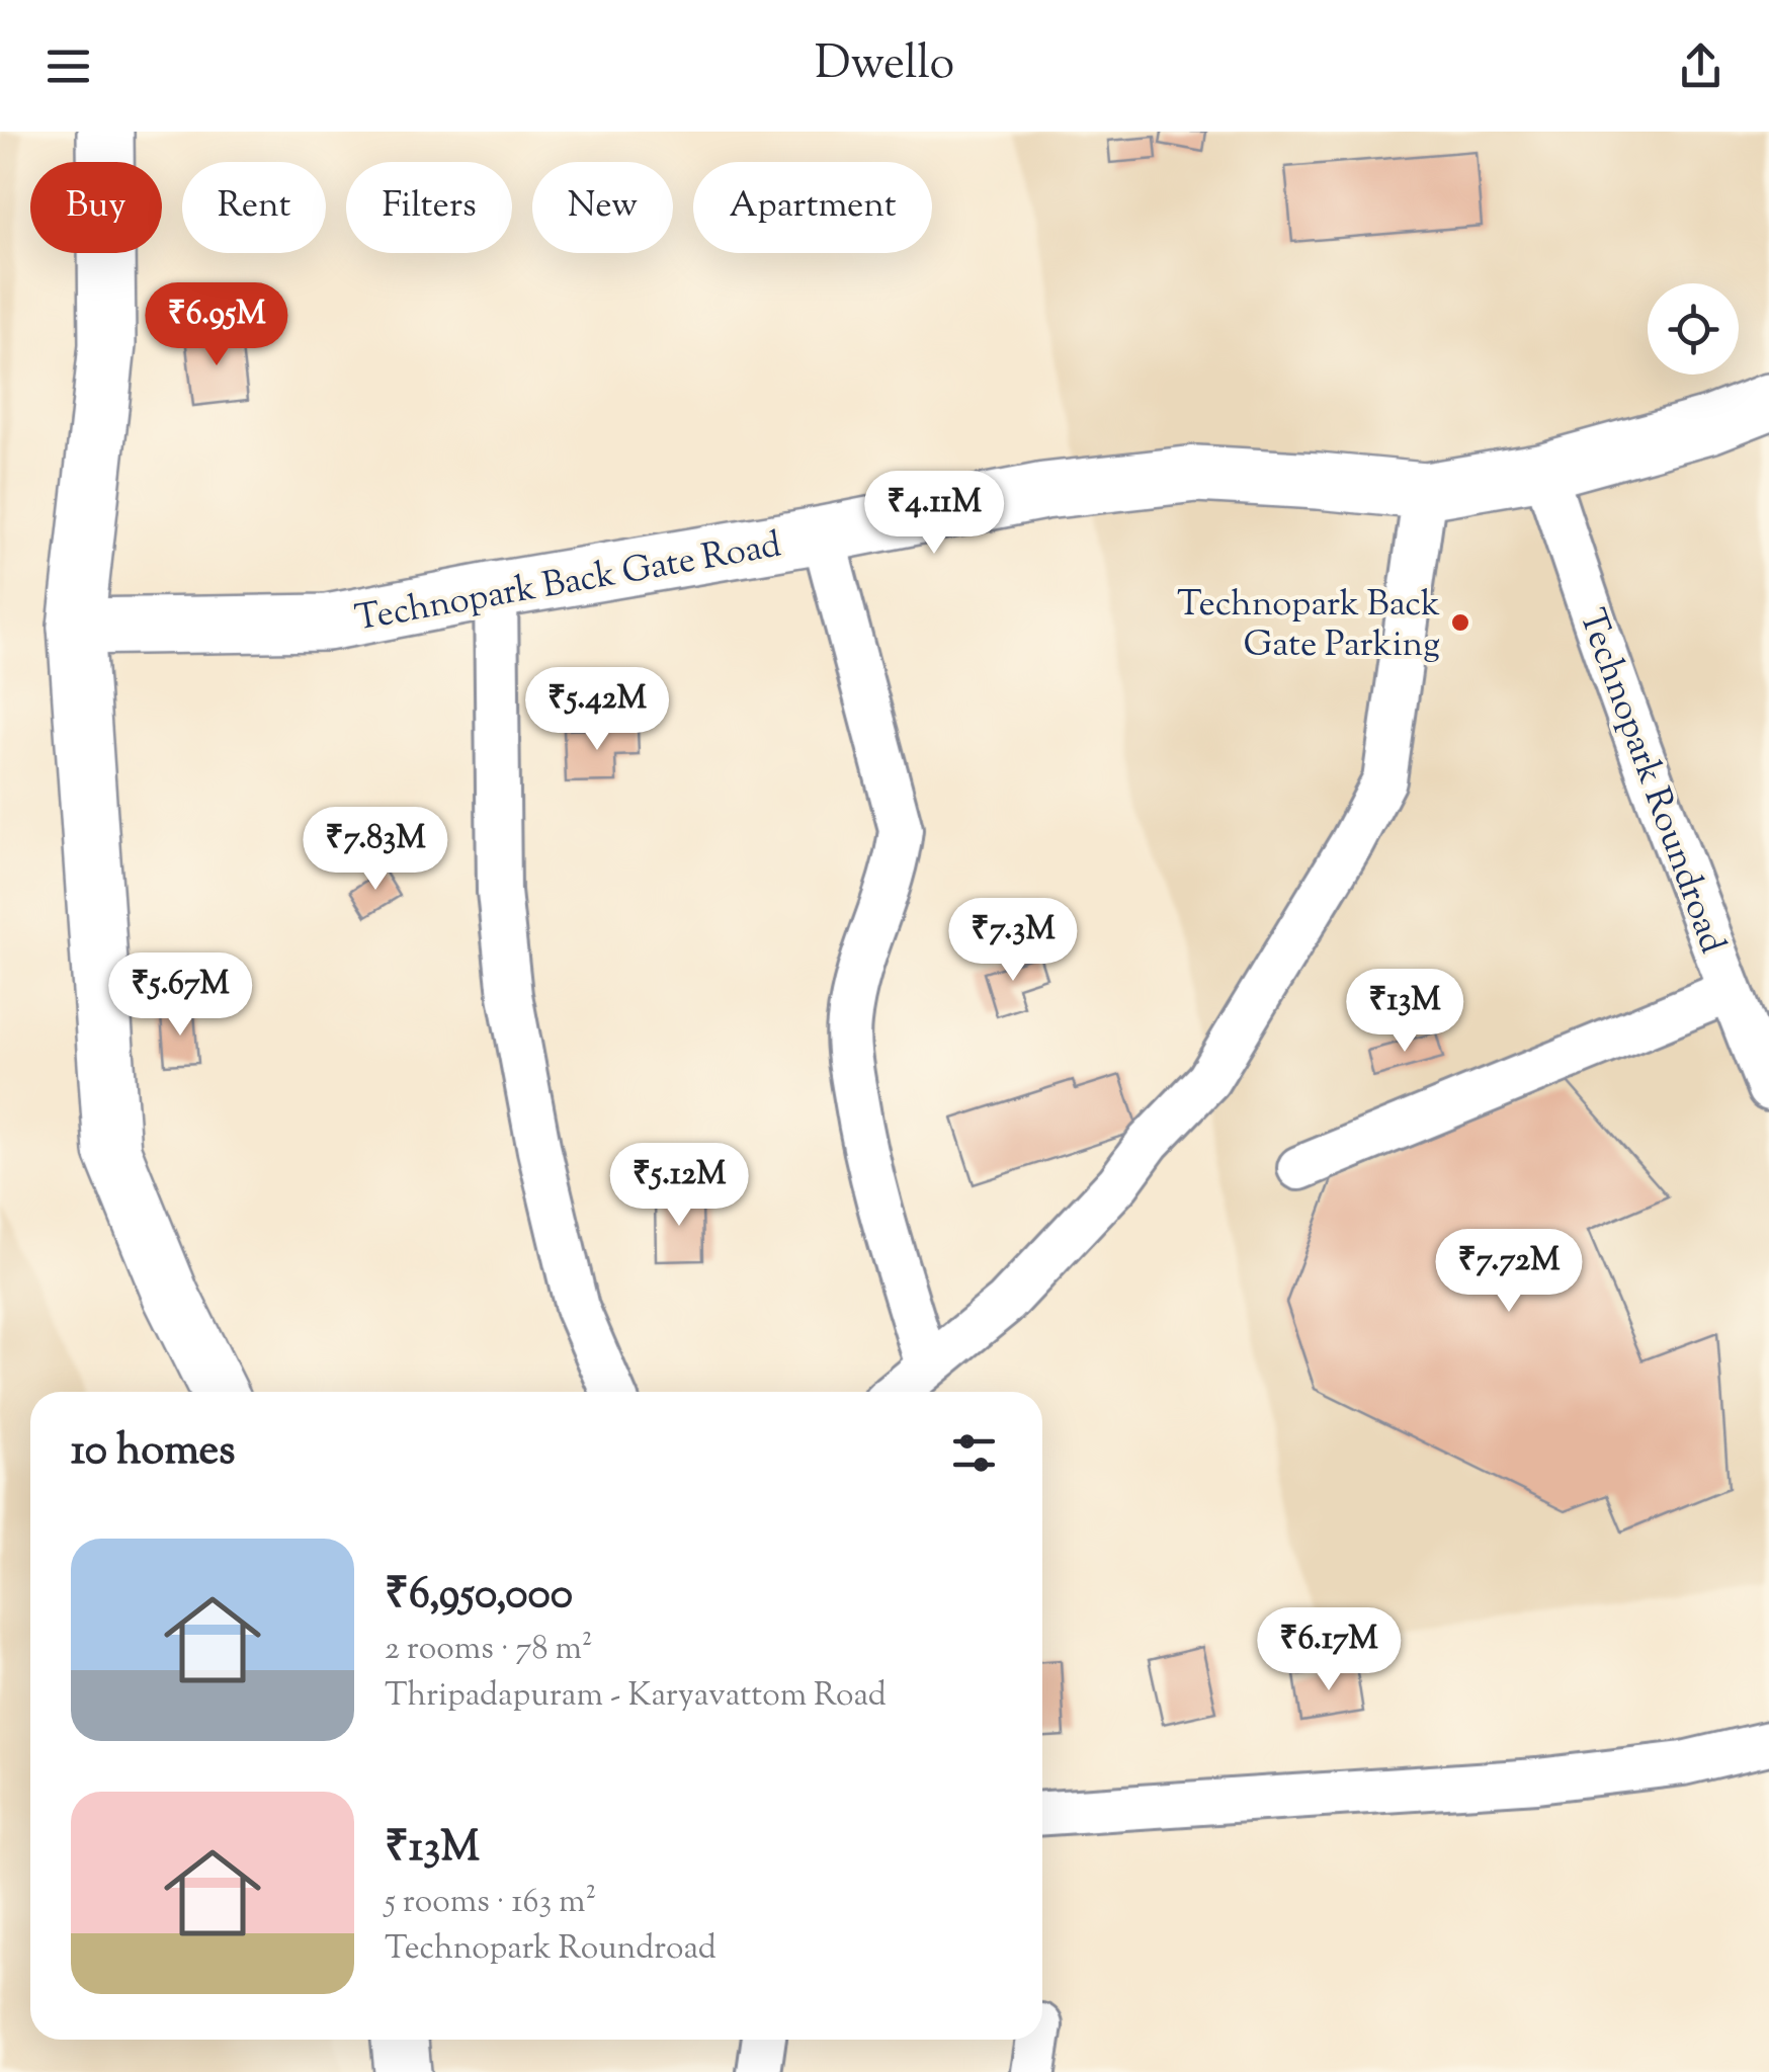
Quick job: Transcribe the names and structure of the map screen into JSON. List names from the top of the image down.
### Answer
{
  "streets": {
    "street": ["Technopark Back Gate Road", "Technopark Roundroad"]
  },
  "crossings": [
    ["Technopark Back Gate Road", "Technopark Roundroad"]
  ],
  "places": ["Technopark Back Gate Parking"],
  "page": {
    "header": "Dwello",
    "chip": [
      "Buy",
      "Rent",
      "Filters",
      "New",
      "Apartment"
    ],
    "price": [
      "₹6.95M",
      "₹4.11M",
      "₹5.42M",
      "₹7.83M",
      "₹7.3M",
      "₹5.67M",
      "₹13M",
      "₹5.12M",
      "₹7.72M",
      "₹6.17M"
    ],
    "heading": "10 homes",
    "list": [
      {
        "name": "₹6,950,000",
        "note": "2 rooms · 78 m² · Thripadapuram - Karyavattom Road"
      },
      {
        "name": "₹13M",
        "note": "5 rooms · 163 m² · Technopark Roundroad"
      }
    ]
  }
}
